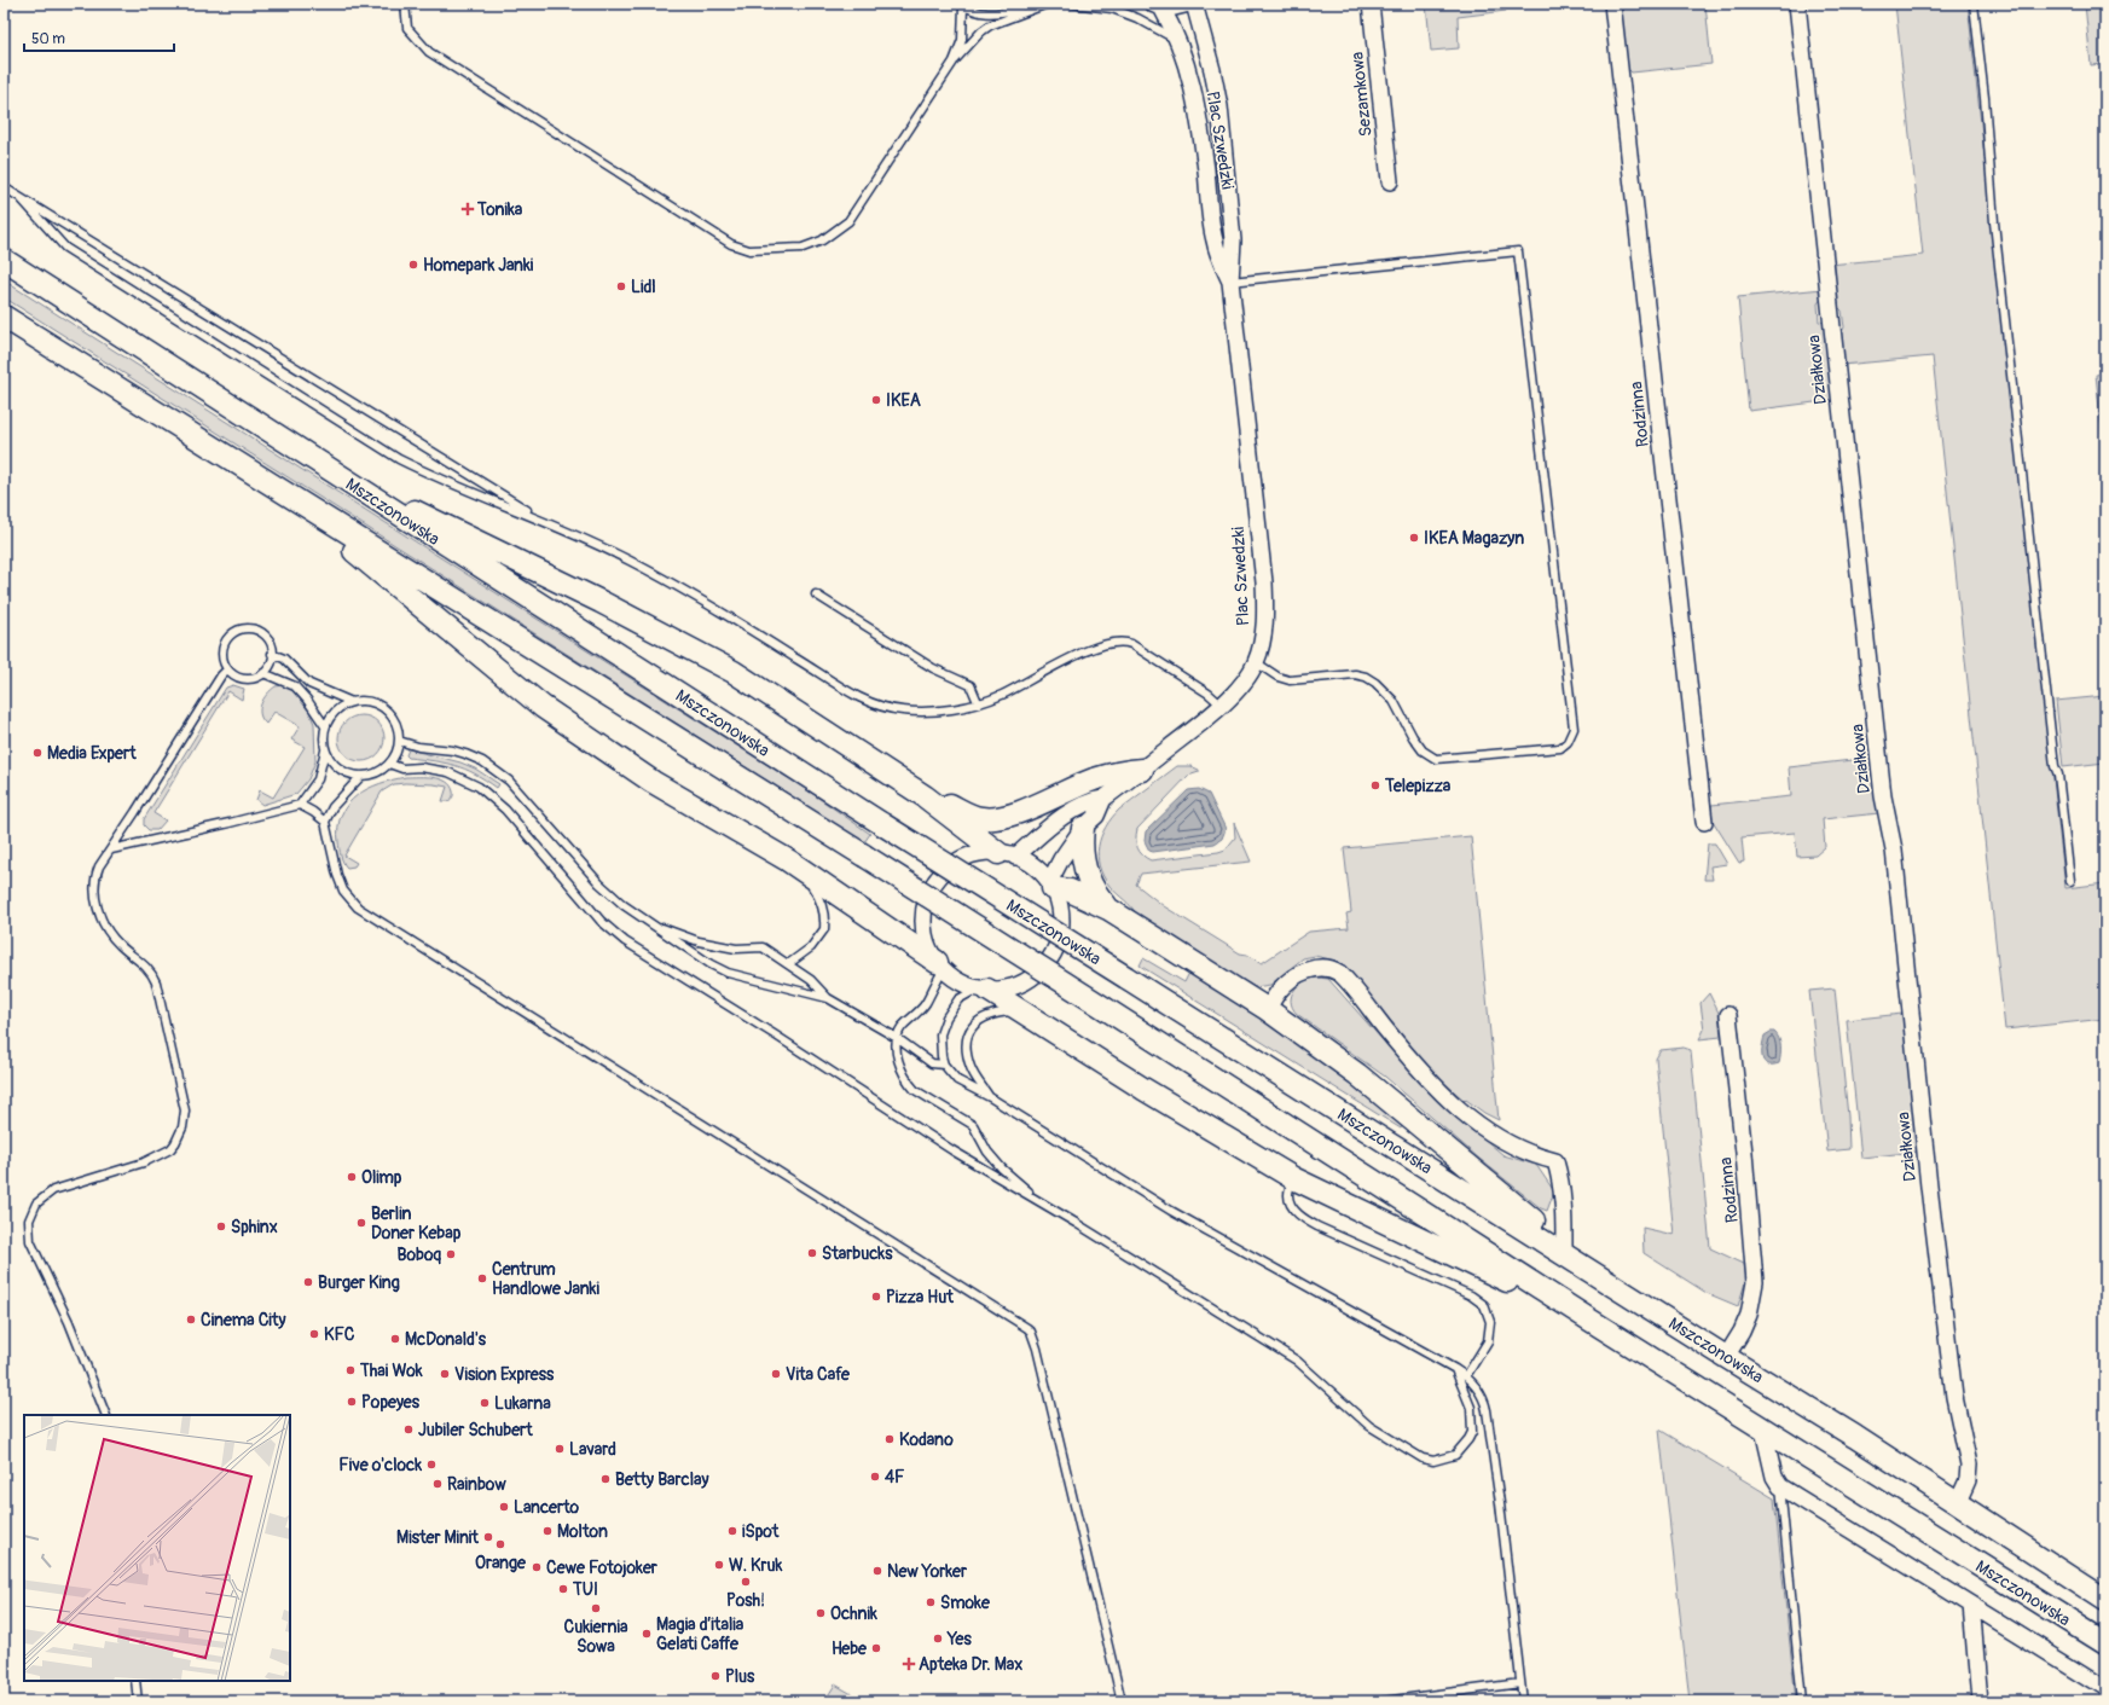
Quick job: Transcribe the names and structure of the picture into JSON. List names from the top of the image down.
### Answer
{
  "streets": {
    "main road": ["Mszczonowska"],
    "street": [
      "Sezamkowa",
      "Plac Szwedzki",
      "Działkowa",
      "Rodzinna"
    ]
  },
  "crossings": [
    ["Działkowa", "Mszczonowska"],
    ["Rodzinna", "Mszczonowska"]
  ],
  "places": {
    "health": ["Tonika", "Apteka Dr. Max"],
    "other": [
      "Homepark Janki",
      "Lidl",
      "IKEA",
      "IKEA Magazyn",
      "Media Expert",
      "Telepizza",
      "Olimp",
      "Berlin Doner Kebap",
      "Sphinx",
      "Starbucks",
      "Boboq",
      "Centrum Handlowe Janki",
      "Burger King",
      "Pizza Hut",
      "Cinema City",
      "KFC",
      "McDonald's",
      "Thai Wok",
      "Vision Express",
      "Vita Cafe",
      "Popeyes",
      "Lukarna",
      "Jubiler Schubert",
      "Kodano",
      "Lavard",
      "Five o'clock",
      "4F",
      "Betty Barclay",
      "Rainbow",
      "Lancerto",
      "Molton",
      "iSpot",
      "Mister Minit",
      "Orange",
      "W. Kruk",
      "Cewe Fotojoker",
      "New Yorker",
      "Posh!",
      "TUI",
      "Smoke",
      "Cukiernia Sowa",
      "Ochnik",
      "Magia d’italia Gelati Caffe",
      "Yes",
      "Hebe",
      "Plus"
    ]
  },
  "scale_bar": "50 m"
}
